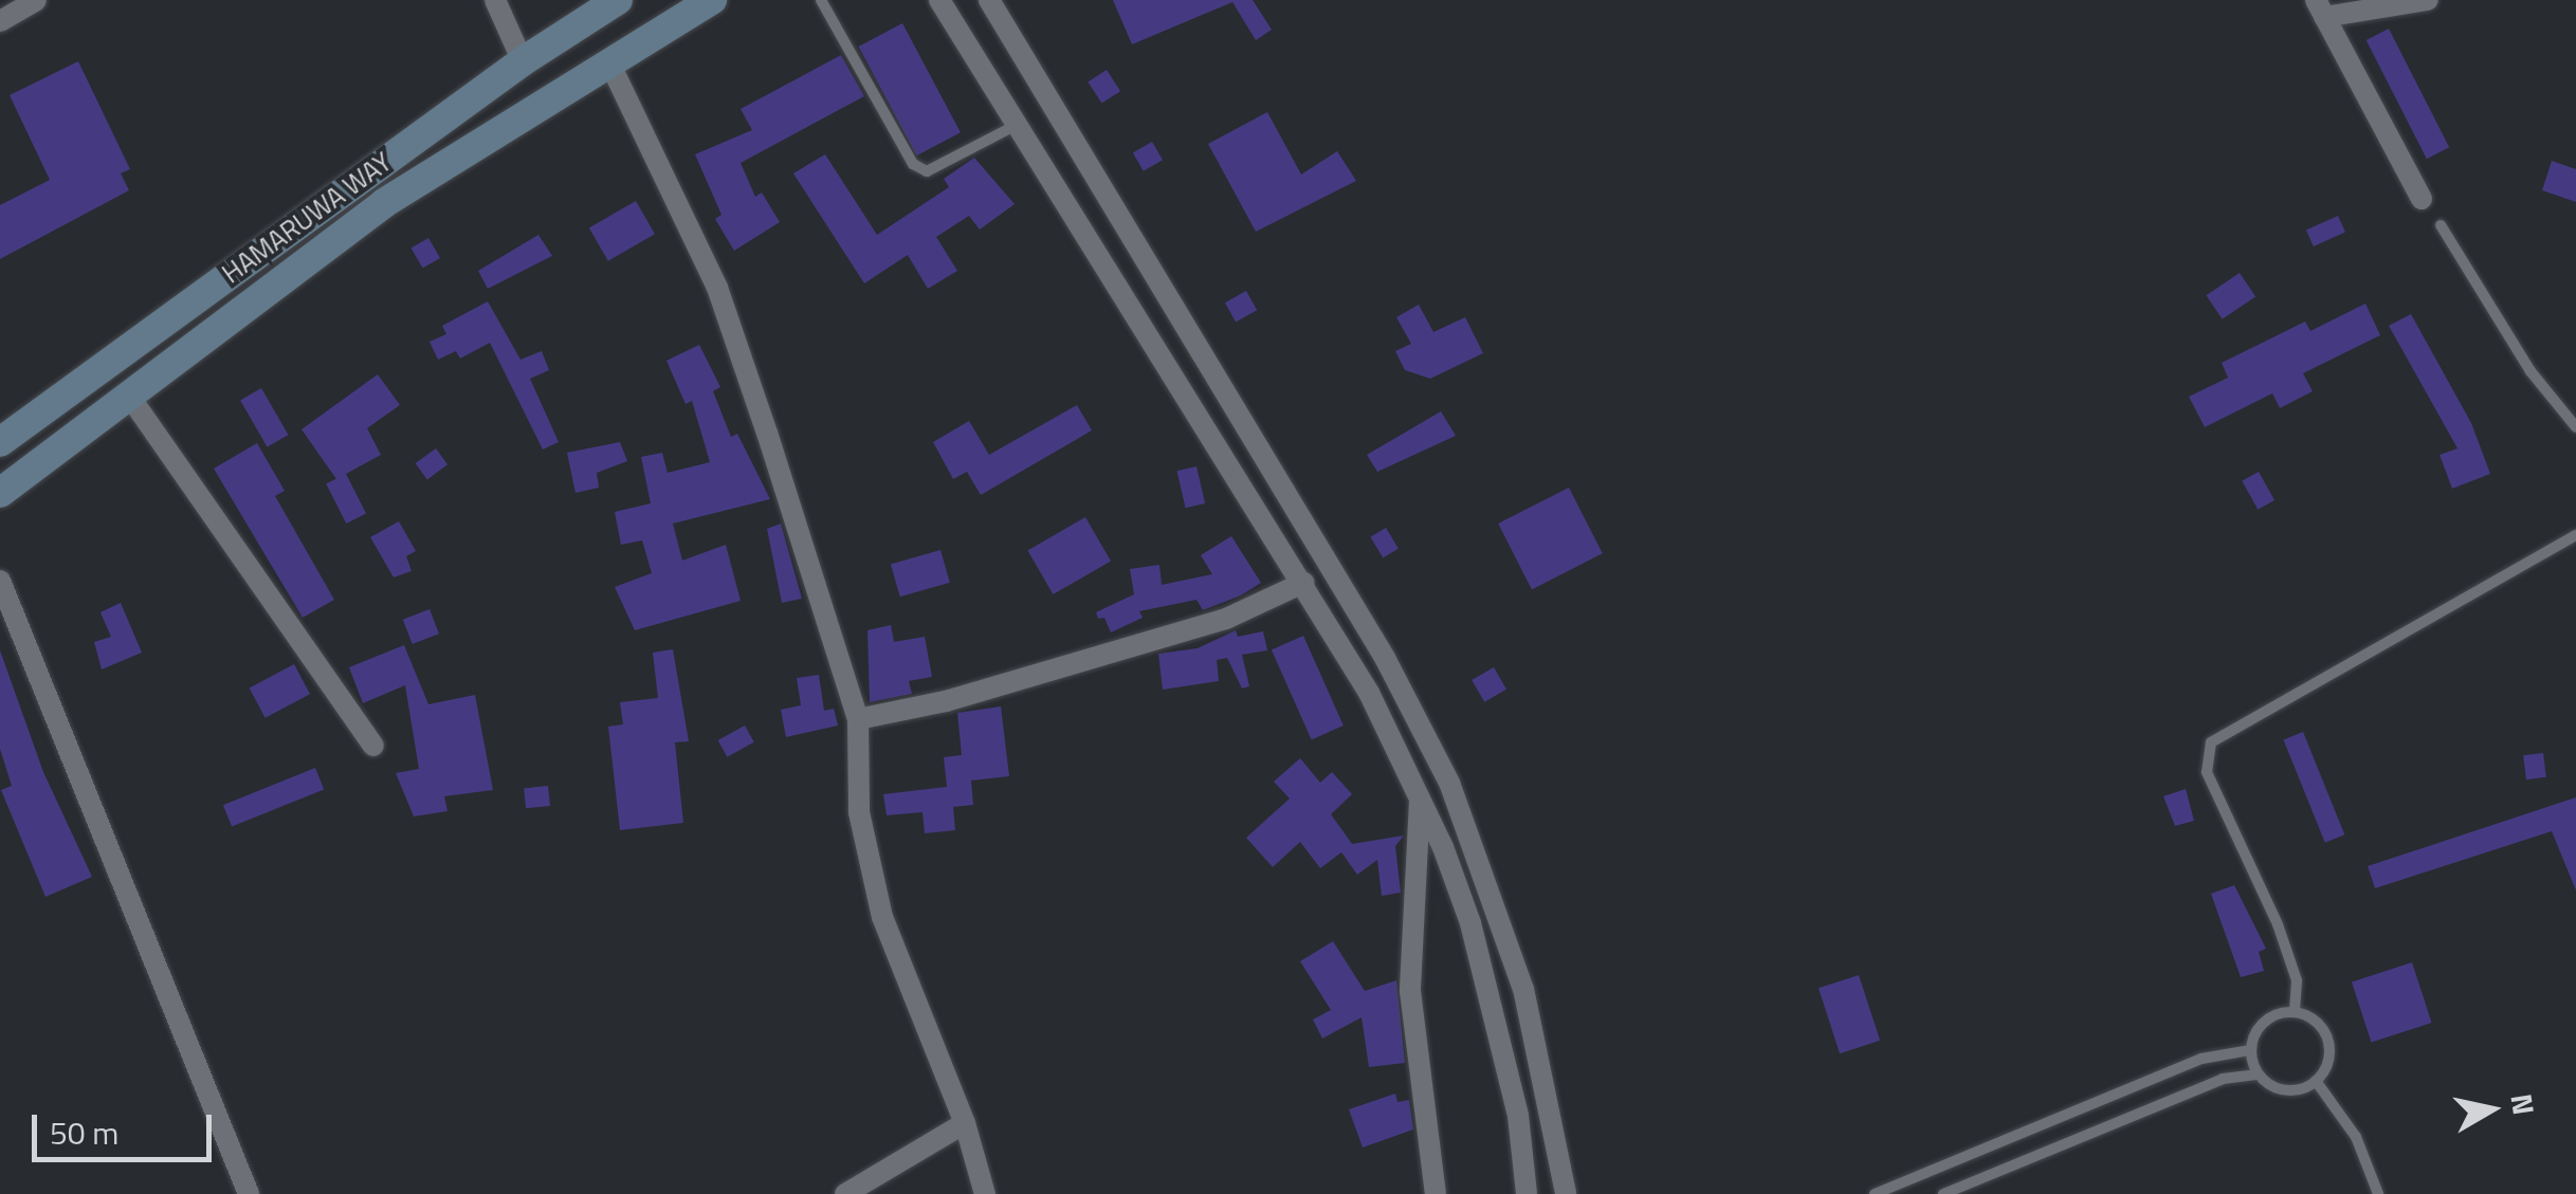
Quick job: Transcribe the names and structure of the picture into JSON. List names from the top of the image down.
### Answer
{
  "streets": {
    "main road": ["HAMARUWA WAY"]
  },
  "scale_bar": "50 m",
  "north": "right"
}
